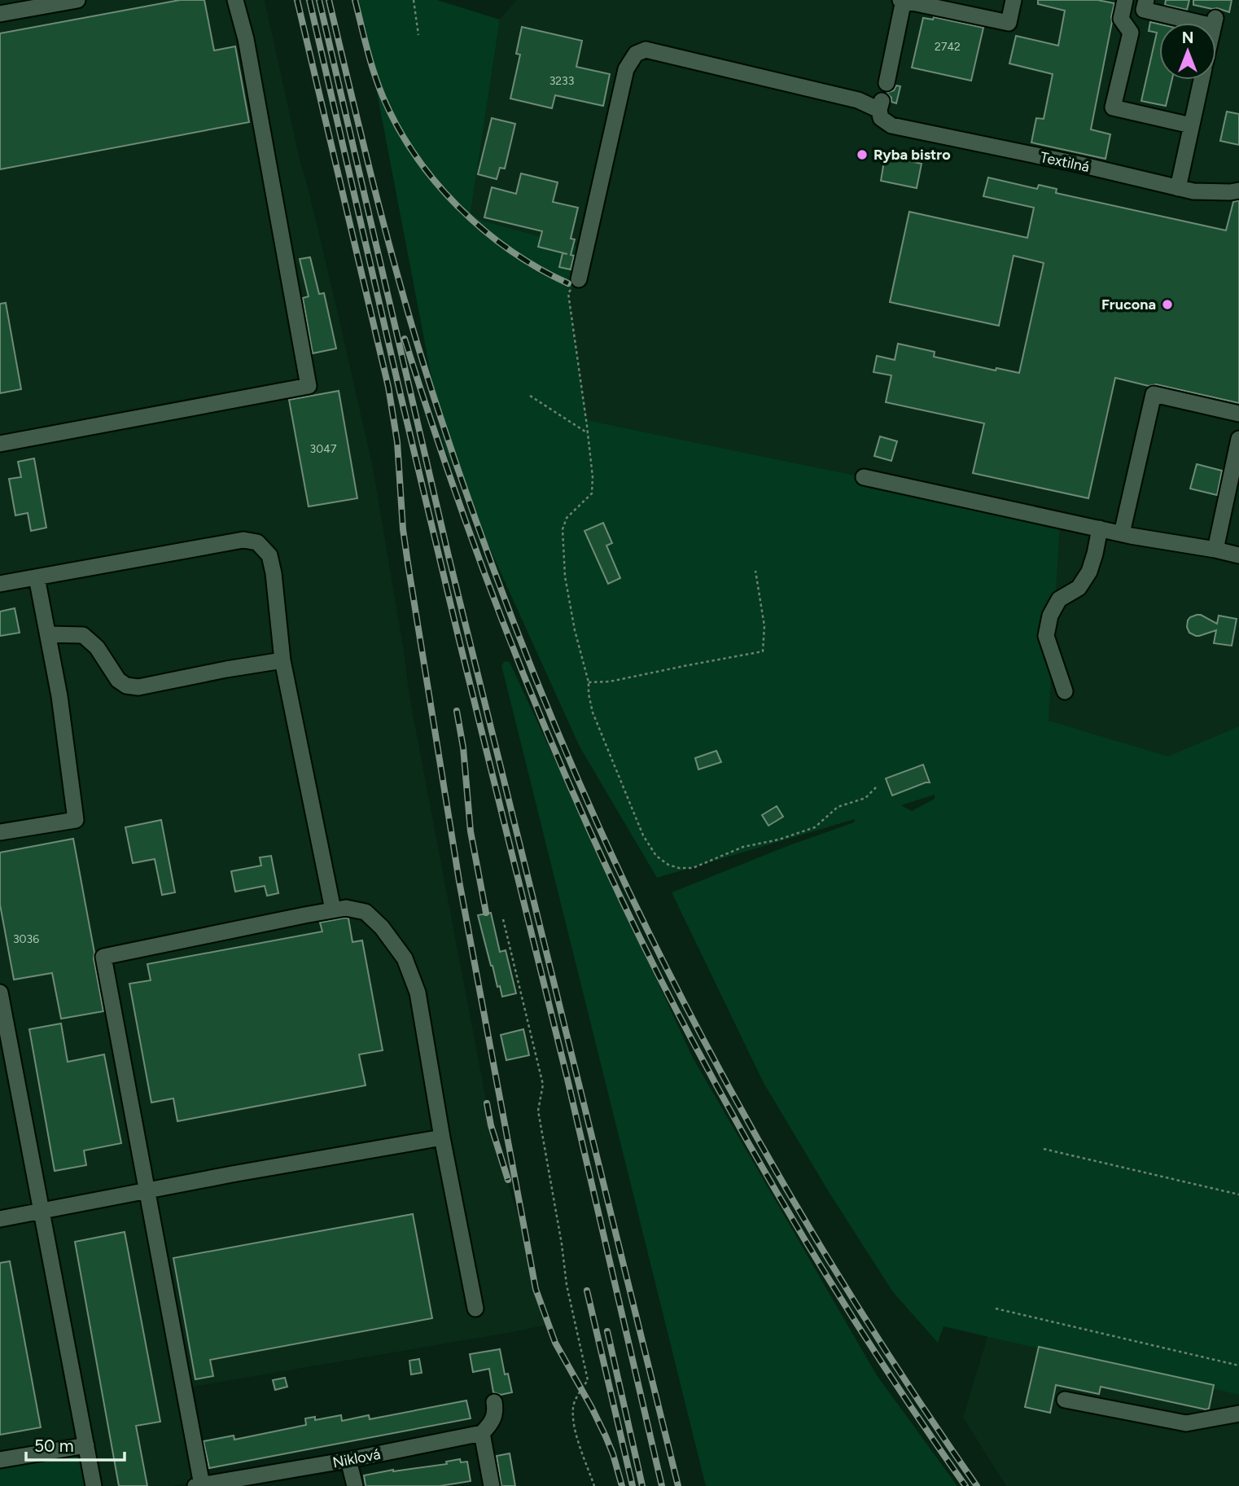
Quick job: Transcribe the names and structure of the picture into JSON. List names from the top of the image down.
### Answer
{
  "streets": {
    "street": ["Textilná", "Niklová"]
  },
  "places": ["Ryba bistro", "Frucona"],
  "house_numbers": [
    "2742",
    "3233",
    "3047",
    "3036"
  ],
  "scale_bar": "50 m",
  "north": "top"
}
